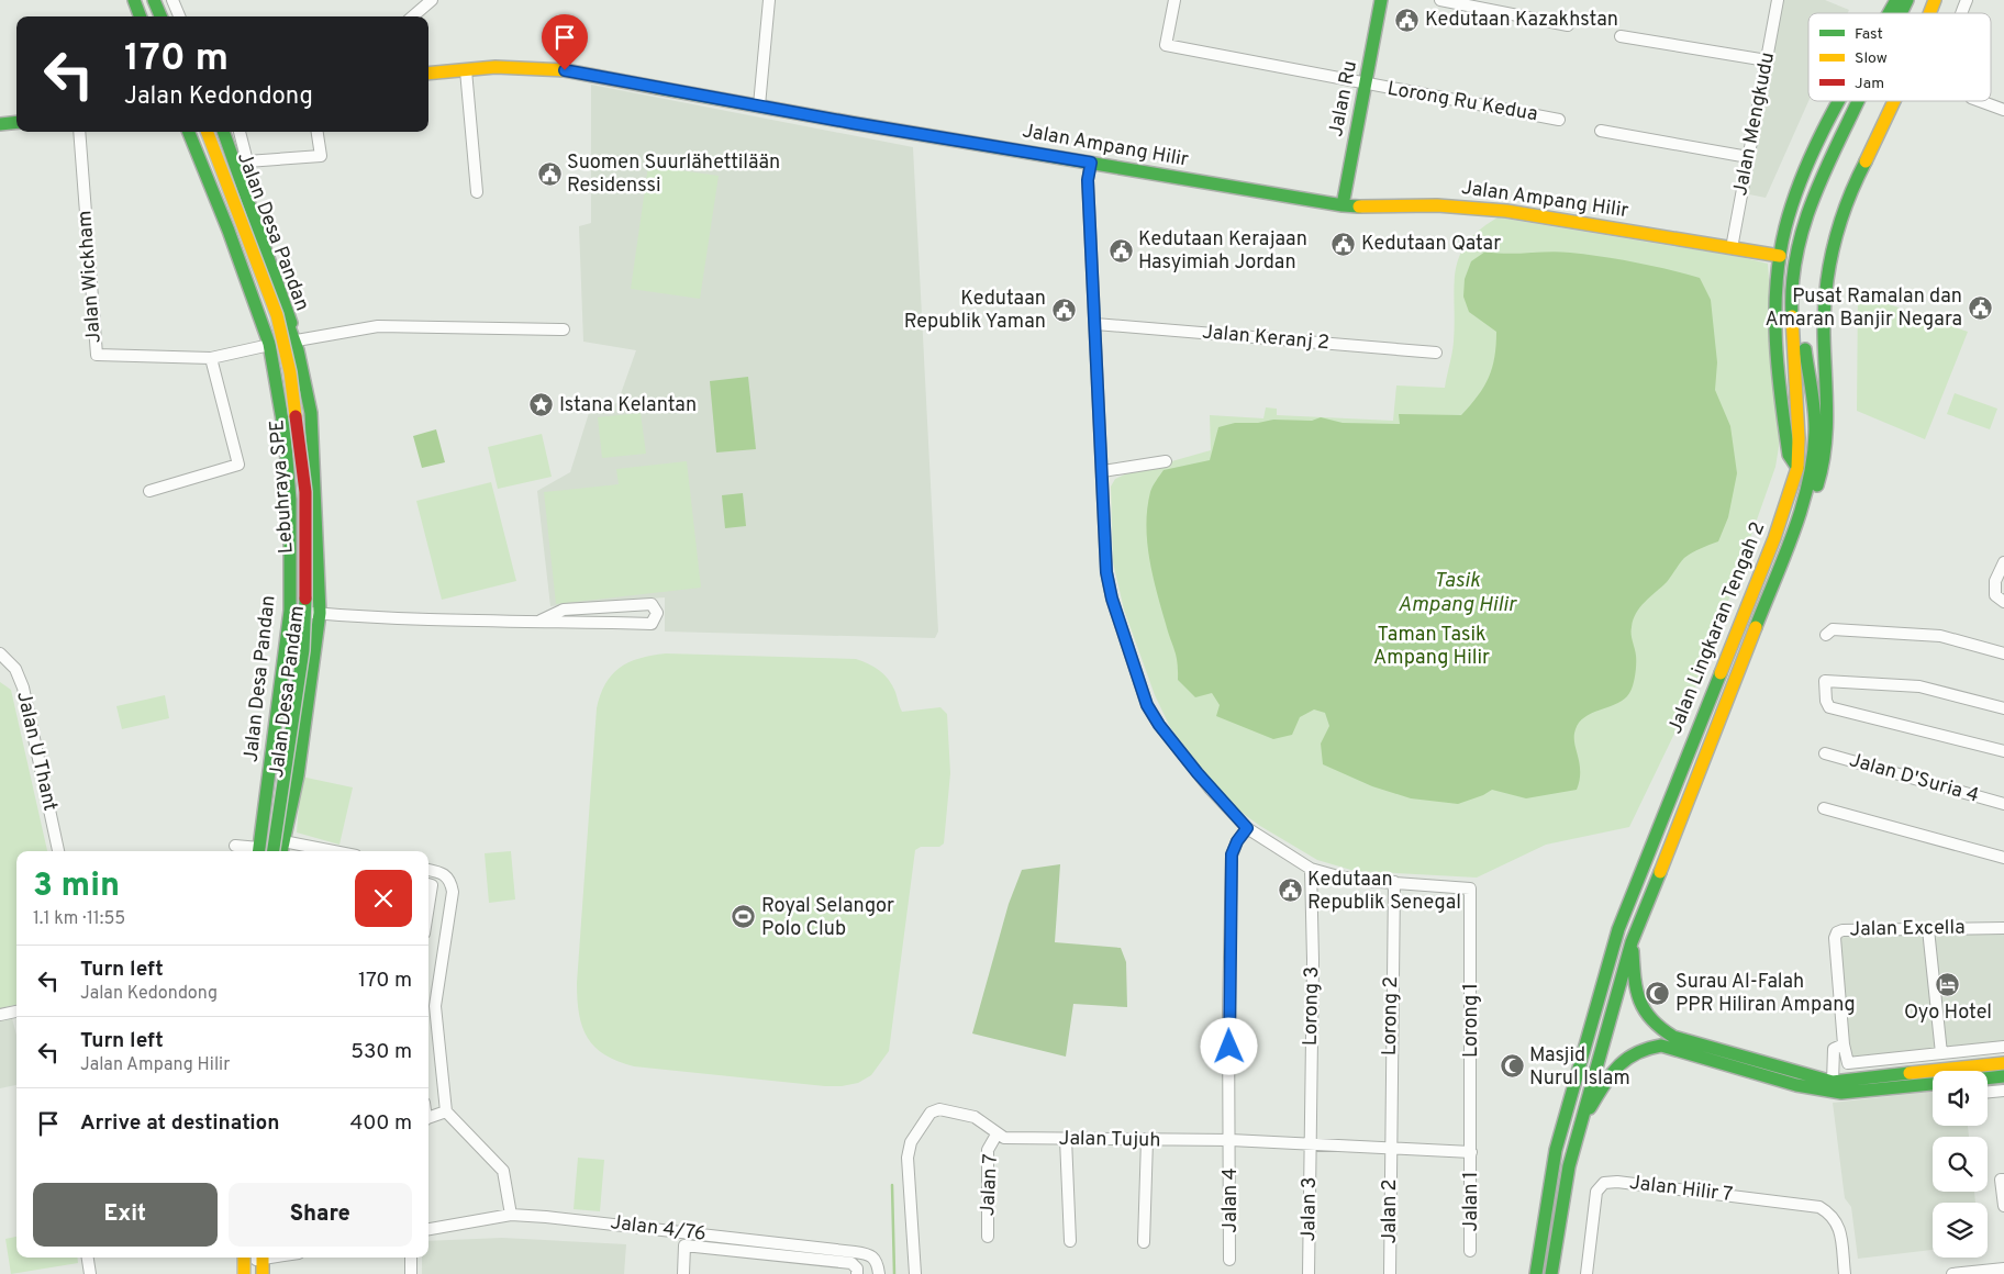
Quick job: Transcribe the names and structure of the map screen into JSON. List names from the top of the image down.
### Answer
{
  "streets": {
    "main road": [
      "Jalan Ru",
      "Jalan Ampang Hilir",
      "Jalan Desa Pandan",
      "Lebuhraya SPE",
      "Jalan Lingkaran Tengah 2",
      "Jalan Desa Pandam"
    ],
    "street": [
      "Lorong Ru Kedua",
      "Jalan Mengkudu",
      "Jalan Wickham",
      "Jalan Keranj 2",
      "Jalan U Thant",
      "Jalan D'Suria 4",
      "Jalan Excella",
      "Lorong 3",
      "Lorong 2",
      "Lorong 1",
      "Jalan Tujuh",
      "Jalan 7",
      "Jalan Hilir 7",
      "Jalan 4",
      "Jalan 1",
      "Jalan 3",
      "Jalan 2",
      "Jalan 4/76"
    ]
  },
  "crossings": [
    ["Jalan Ru", "Lorong Ru Kedua"],
    ["Jalan Ru", "Jalan Ampang Hilir"],
    ["Jalan Mengkudu", "Jalan Ampang Hilir"],
    ["Jalan Desa Pandan", "Jalan Wickham"],
    ["Jalan Desa Pandan", "Jalan Desa Pandam"],
    ["Lorong 3", "Jalan Tujuh"],
    ["Lorong 3", "Jalan 3"],
    ["Lorong 2", "Lorong 1"],
    ["Lorong 2", "Jalan Tujuh"],
    ["Lorong 2", "Jalan 2"],
    ["Lorong 1", "Jalan Tujuh"],
    ["Lorong 1", "Jalan 1"],
    ["Jalan Tujuh", "Jalan 7"],
    ["Jalan Tujuh", "Jalan 4"],
    ["Jalan Tujuh", "Jalan 1"],
    ["Jalan Tujuh", "Jalan 3"],
    ["Jalan Tujuh", "Jalan 2"]
  ],
  "water": ["Tasik Ampang Hilir"],
  "parks": ["Taman Tasik Ampang Hilir"],
  "places": {
    "public building": [
      "Kedutaan Kazakhstan",
      "Suomen Suurlähettilään Residenssi",
      "Kedutaan Qatar",
      "Kedutaan Kerajaan Hasyimiah Jordan",
      "Pusat Ramalan dan Amaran Banjir Negara",
      "Kedutaan Republik Yaman",
      "Kedutaan Republik Senegal"
    ],
    "place": ["Istana Kelantan"],
    "sports": ["Royal Selangor Polo Club"],
    "hotel": ["Oyo Hotel"],
    "mosque": ["Surau Al-Falah PPR Hiliran Ampang", "Masjid Nurul Islam"]
  },
  "legend": ["Fast", "Slow", "Jam"],
  "page": {
    "turn": ["170 m", "Jalan Kedondong"],
    "heading": ["3 min", "1.1 km · 11:55"],
    "list": [
      {
        "name": "Turn left",
        "note": "Jalan Kedondong",
        "value": "170 m"
      },
      {
        "name": "Turn left",
        "note": "Jalan Ampang Hilir",
        "value": "530 m"
      },
      {
        "name": "Arrive at destination",
        "value": "400 m"
      }
    ],
    "buttons": ["Exit", "Share"]
  }
}
